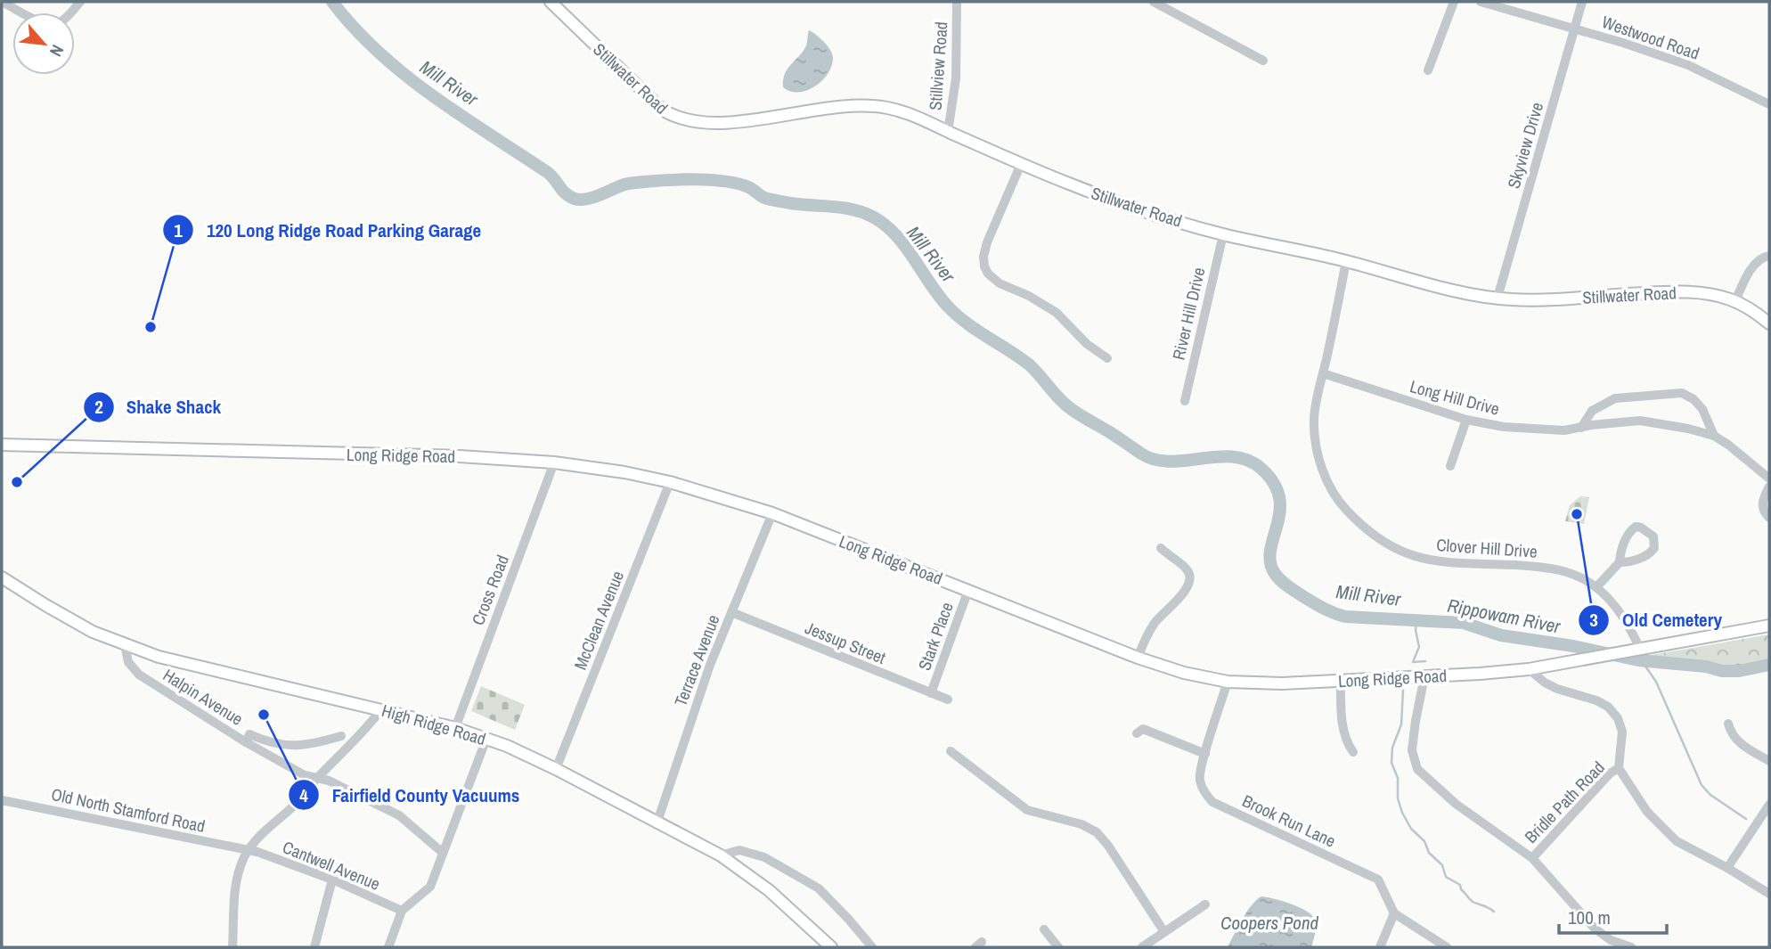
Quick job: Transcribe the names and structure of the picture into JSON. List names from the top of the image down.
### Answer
{
  "streets": {
    "main road": ["Stillwater Road", "Long Ridge Road", "High Ridge Road"],
    "street": [
      "Westwood Road",
      "Stillview Road",
      "Skyview Drive",
      "River Hill Drive",
      "Long Hill Drive",
      "Clover Hill Drive",
      "Cross Road",
      "McClean Avenue",
      "Stark Place",
      "Jessup Street",
      "Terrace Avenue",
      "Halpin Avenue",
      "Bridle Path Road",
      "Old North Stamford Road",
      "Brook Run Lane",
      "Cantwell Avenue"
    ]
  },
  "crossings": [
    ["Westwood Road", "Skyview Drive"],
    ["Stillview Road", "Stillwater Road"],
    ["Stillwater Road", "Skyview Drive"],
    ["Stillwater Road", "River Hill Drive"],
    ["Stillwater Road", "Clover Hill Drive"],
    ["Long Hill Drive", "Clover Hill Drive"],
    ["Long Ridge Road", "Clover Hill Drive"],
    ["Long Ridge Road", "Cross Road"],
    ["Long Ridge Road", "McClean Avenue"],
    ["Long Ridge Road", "Stark Place"],
    ["Long Ridge Road", "Terrace Avenue"],
    ["Long Ridge Road", "Bridle Path Road"],
    ["Long Ridge Road", "Brook Run Lane"],
    ["Cross Road", "High Ridge Road"],
    ["McClean Avenue", "High Ridge Road"],
    ["Stark Place", "Jessup Street"],
    ["Jessup Street", "Terrace Avenue"],
    ["Terrace Avenue", "High Ridge Road"],
    ["Halpin Avenue", "High Ridge Road"],
    ["Old North Stamford Road", "Cantwell Avenue"]
  ],
  "water": ["Mill River", "Rippowam River", "Coopers Pond"],
  "places": [
    "120 Long Ridge Road Parking Garage",
    "Shake Shack",
    "Old Cemetery",
    "Fairfield County Vacuums"
  ],
  "scale_bar": "100 m",
  "north": "bottom right"
}
